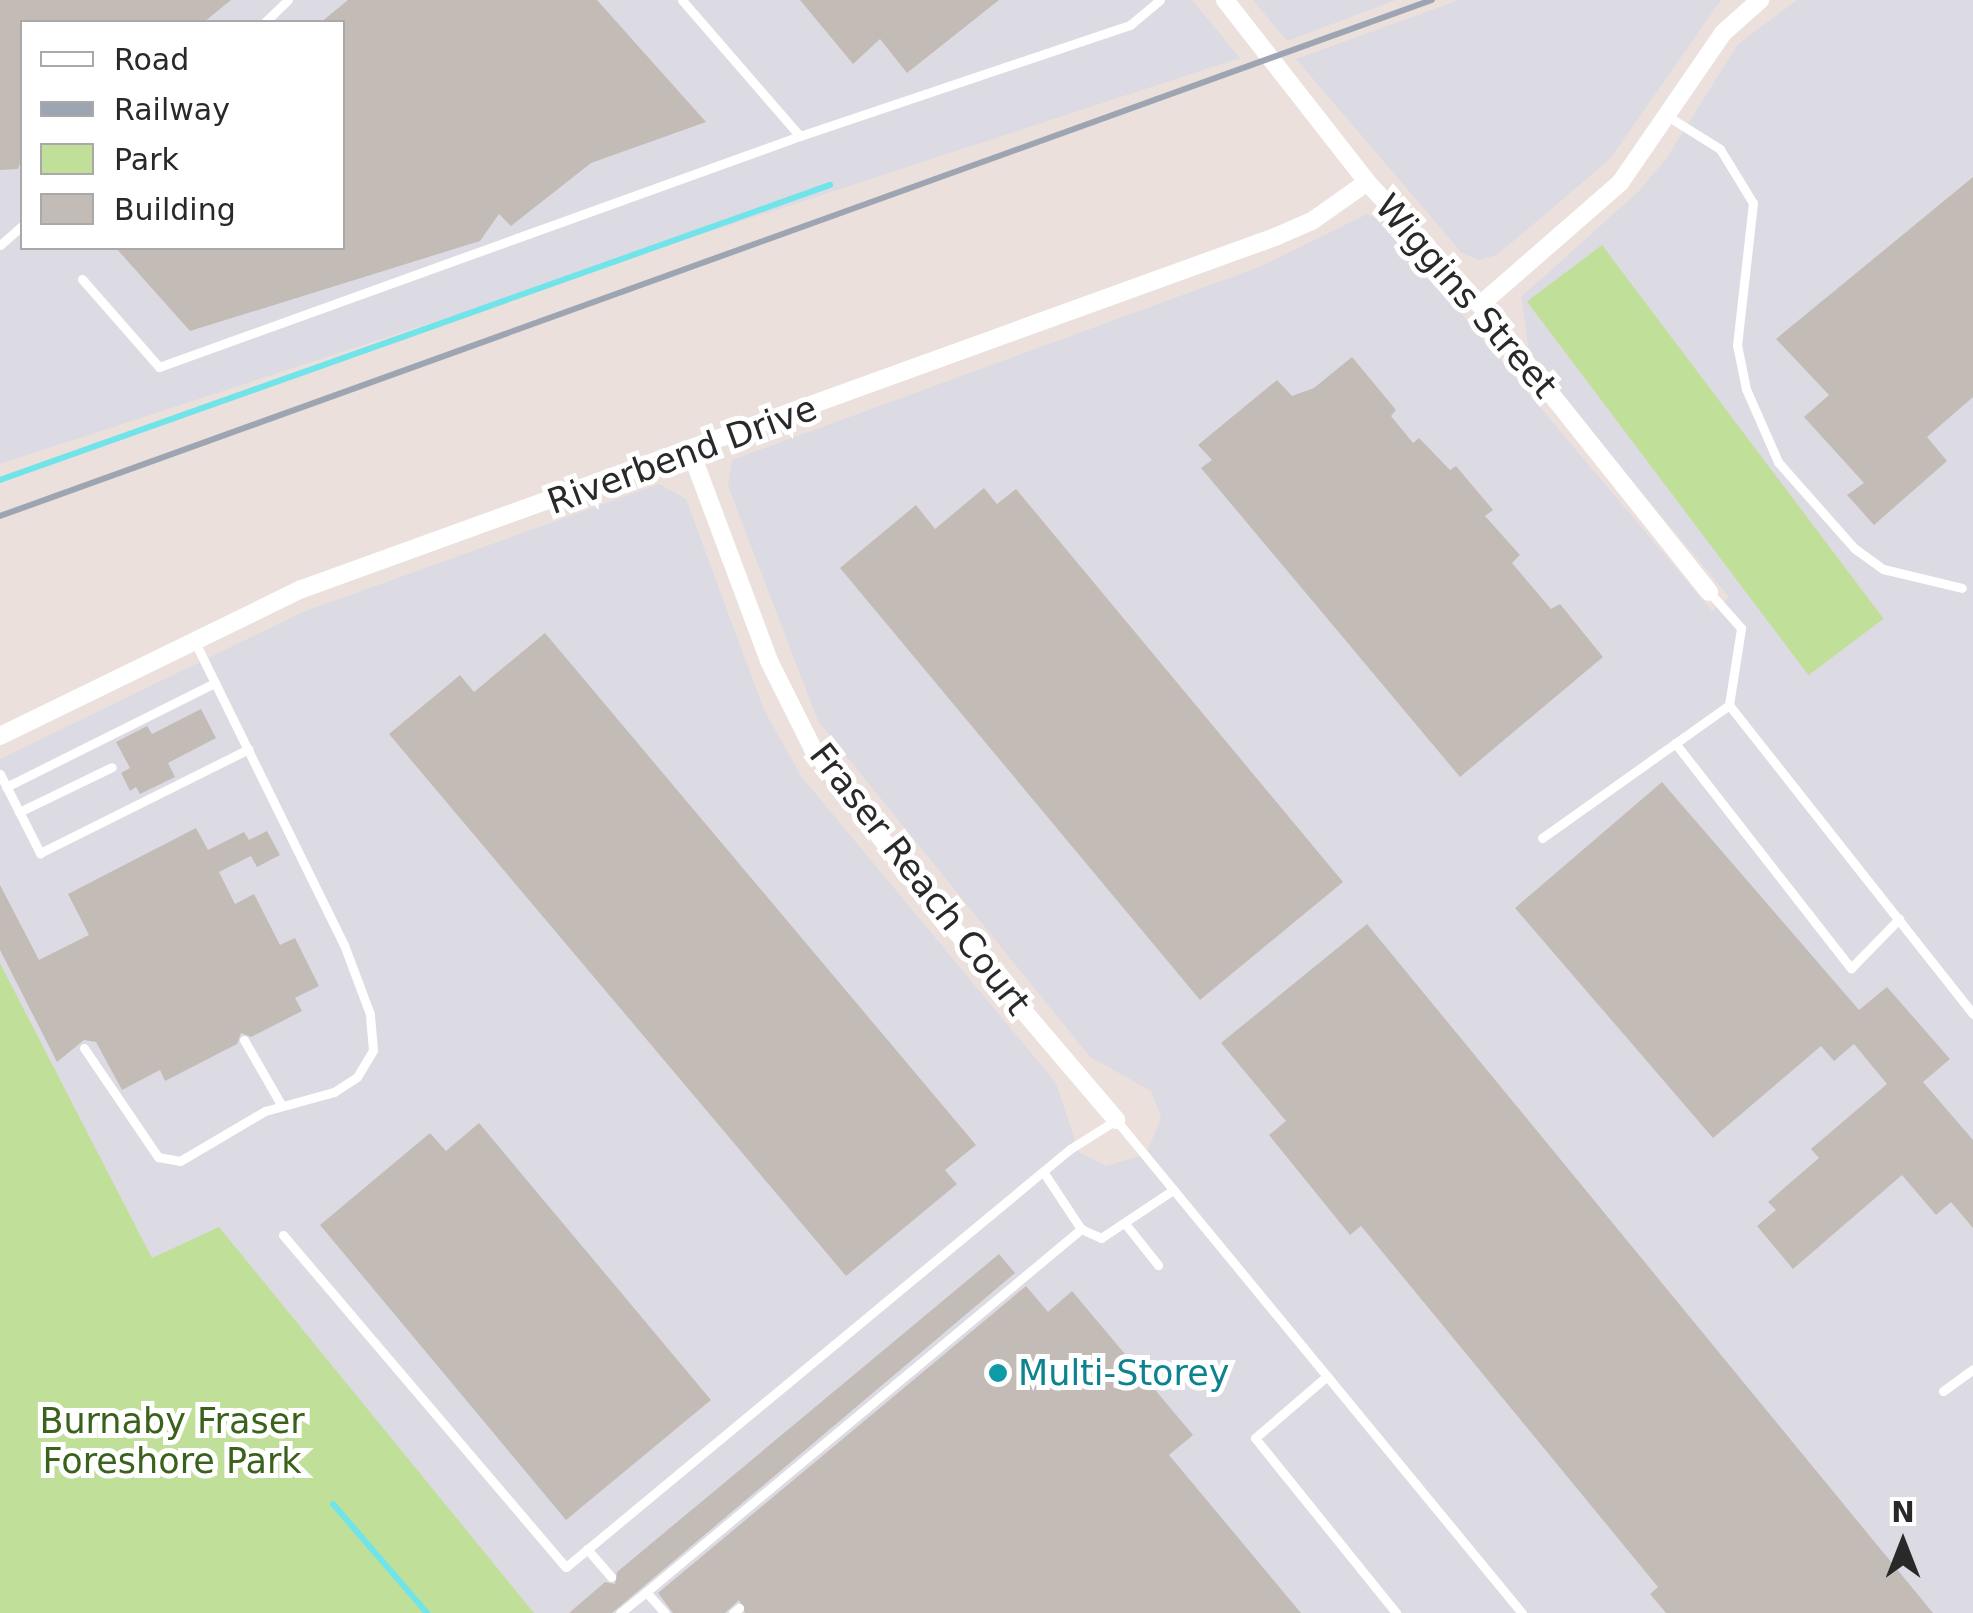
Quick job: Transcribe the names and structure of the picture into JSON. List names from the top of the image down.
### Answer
{
  "streets": {
    "street": ["Wiggins Street", "Riverbend Drive", "Fraser Reach Court"]
  },
  "crossings": [
    ["Wiggins Street", "Riverbend Drive"],
    ["Riverbend Drive", "Fraser Reach Court"]
  ],
  "parks": ["Burnaby Fraser Foreshore Park"],
  "places": ["Multi-Storey"],
  "legend": [
    "Road",
    "Railway",
    "Park",
    "Building"
  ],
  "north": "top"
}
